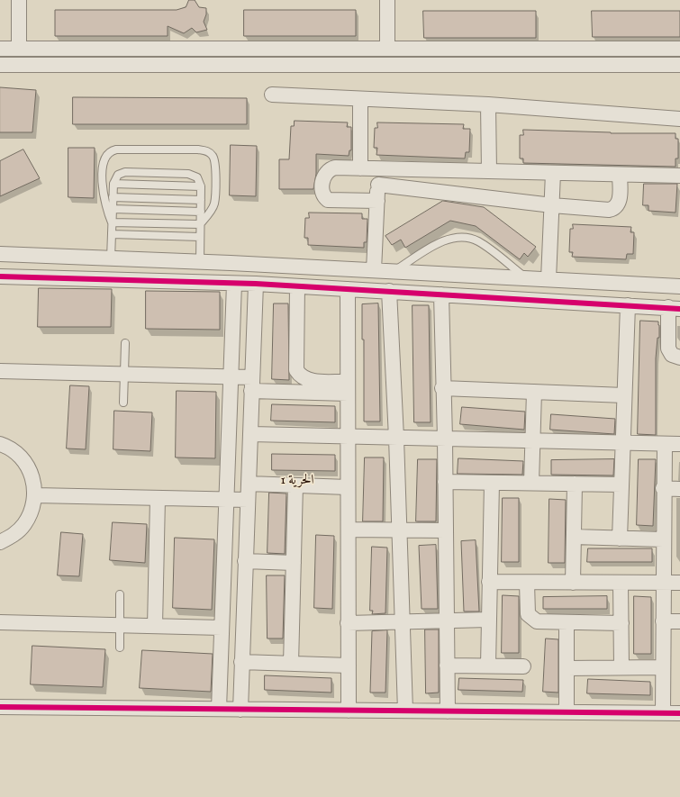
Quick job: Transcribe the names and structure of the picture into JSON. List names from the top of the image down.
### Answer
{
  "districts": ["الحرية 1"]
}
